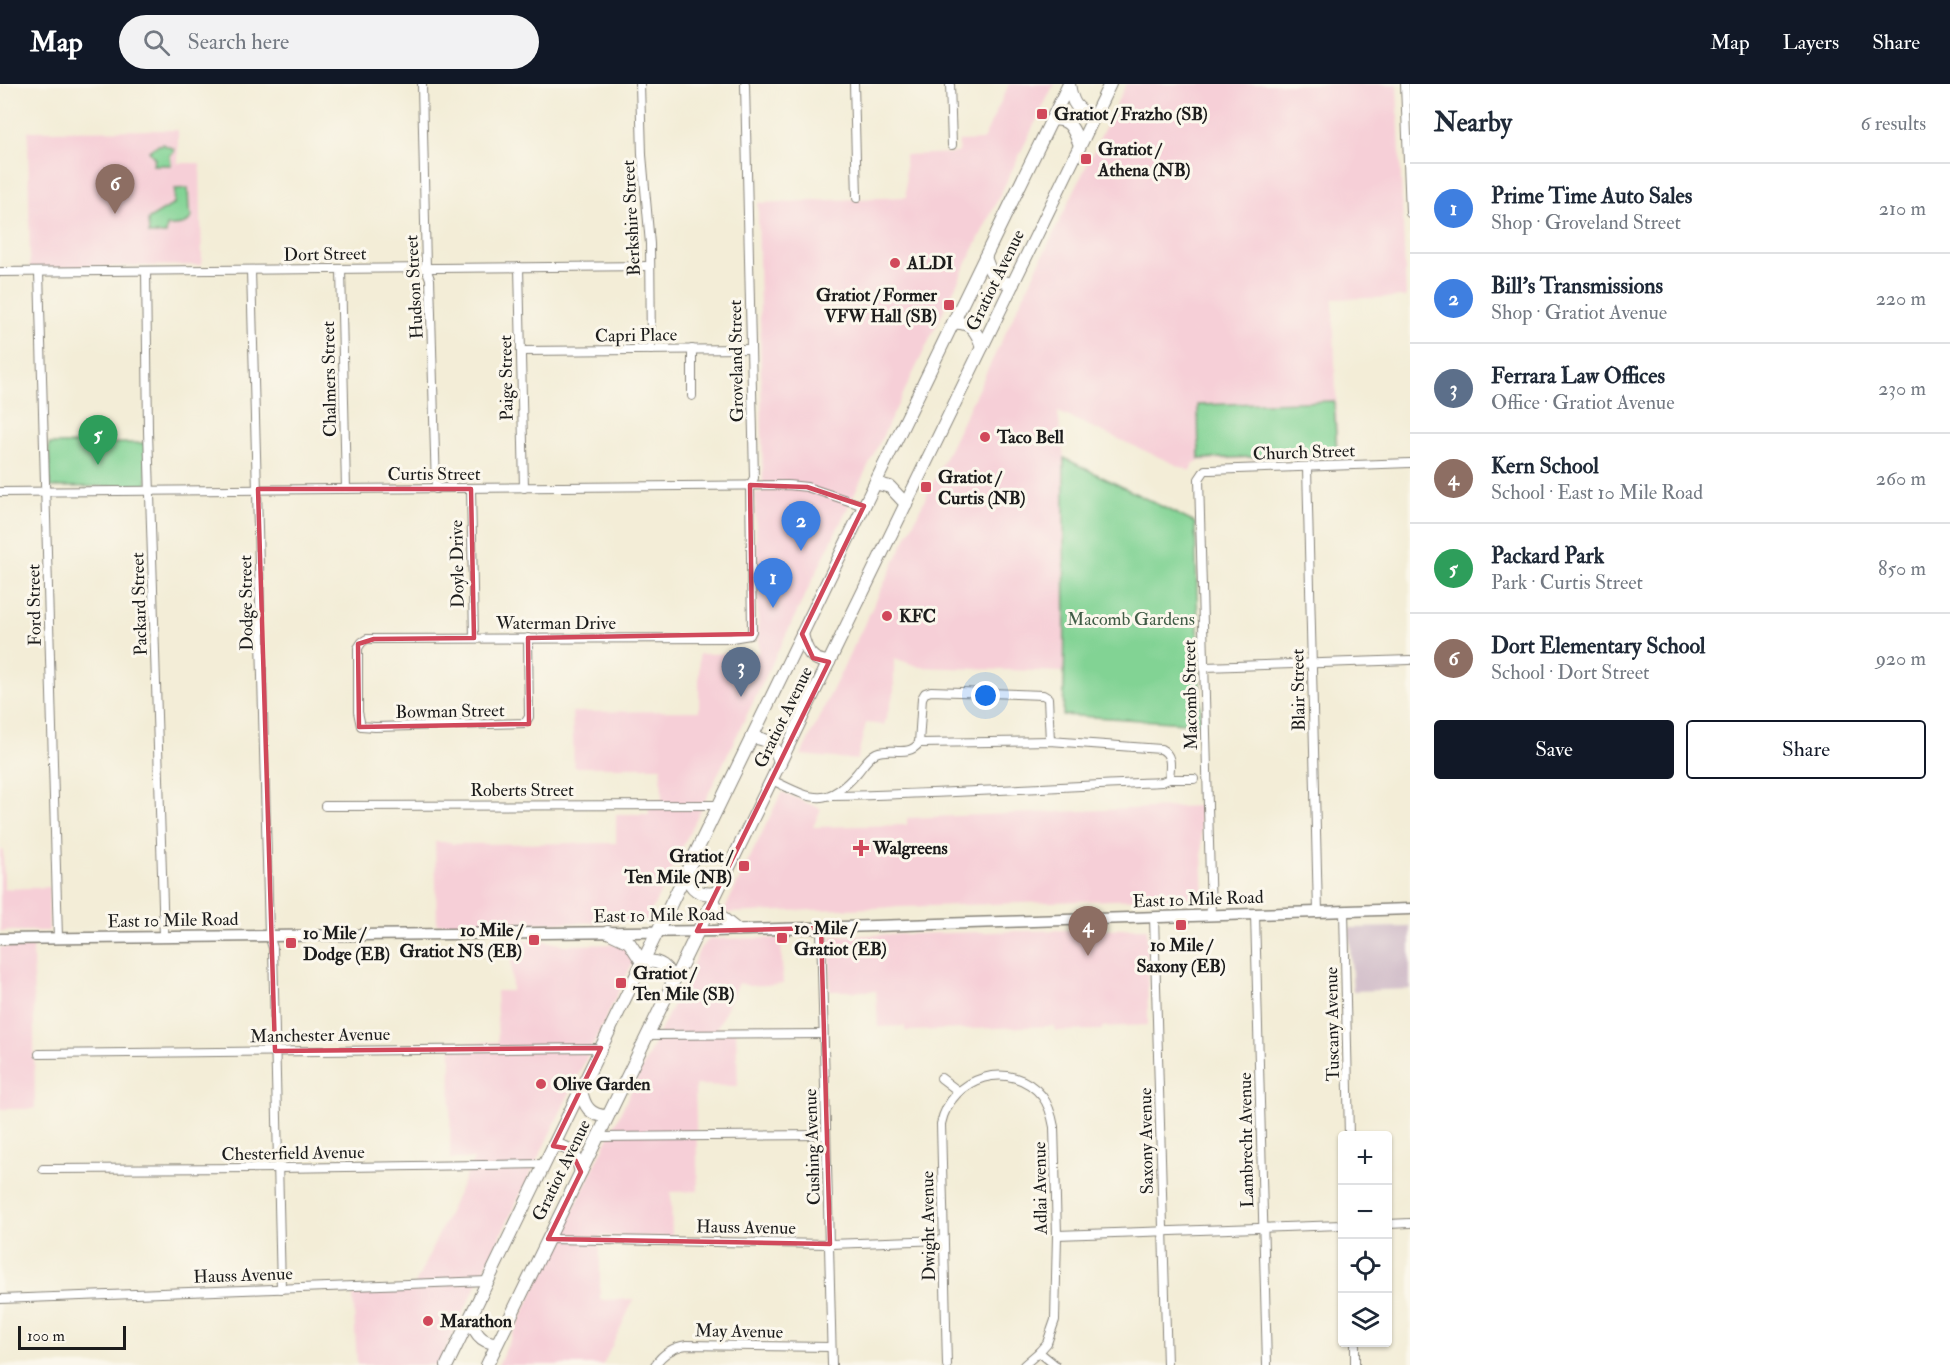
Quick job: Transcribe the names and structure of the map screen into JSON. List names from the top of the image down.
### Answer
{
  "streets": {
    "main road": ["Gratiot Avenue", "East 10 Mile Road"],
    "street": [
      "Berkshire Street",
      "Dort Street",
      "Hudson Street",
      "Capri Place",
      "Groveland Street",
      "Paige Street",
      "Chalmers Street",
      "Church Street",
      "Curtis Street",
      "Doyle Drive",
      "Dodge Street",
      "Packard Street",
      "Ford Street",
      "Waterman Drive",
      "Blair Street",
      "Macomb Street",
      "Bowman Street",
      "Roberts Street",
      "Tuscany Avenue",
      "Manchester Avenue",
      "Lambrecht Avenue",
      "Saxony Avenue",
      "Cushing Avenue",
      "Chesterfield Avenue",
      "Adlai Avenue",
      "Dwight Avenue",
      "Hauss Avenue",
      "May Avenue"
    ]
  },
  "crossings": [
    ["Berkshire Street", "Dort Street"],
    ["Berkshire Street", "Capri Place"],
    ["Dort Street", "Hudson Street"],
    ["Dort Street", "Paige Street"],
    ["Dort Street", "Chalmers Street"],
    ["Dort Street", "Dodge Street"],
    ["Dort Street", "Packard Street"],
    ["Dort Street", "Ford Street"],
    ["Gratiot Avenue", "Curtis Street"],
    ["Gratiot Avenue", "Roberts Street"],
    ["Gratiot Avenue", "East 10 Mile Road"],
    ["Gratiot Avenue", "Manchester Avenue"],
    ["Gratiot Avenue", "Chesterfield Avenue"],
    ["Gratiot Avenue", "Hauss Avenue"],
    ["Hudson Street", "Curtis Street"],
    ["Capri Place", "Groveland Street"],
    ["Capri Place", "Paige Street"],
    ["Groveland Street", "Curtis Street"],
    ["Groveland Street", "Waterman Drive"],
    ["Paige Street", "Curtis Street"],
    ["Chalmers Street", "Curtis Street"],
    ["Church Street", "Blair Street"],
    ["Church Street", "Macomb Street"],
    ["Curtis Street", "Doyle Drive"],
    ["Curtis Street", "Dodge Street"],
    ["Curtis Street", "Packard Street"],
    ["Curtis Street", "Ford Street"],
    ["Doyle Drive", "Waterman Drive"],
    ["Dodge Street", "East 10 Mile Road"],
    ["Dodge Street", "Manchester Avenue"],
    ["Dodge Street", "Chesterfield Avenue"],
    ["Dodge Street", "Hauss Avenue"],
    ["Packard Street", "East 10 Mile Road"],
    ["Ford Street", "East 10 Mile Road"],
    ["Waterman Drive", "Bowman Street"],
    ["Blair Street", "East 10 Mile Road"],
    ["Macomb Street", "East 10 Mile Road"],
    ["East 10 Mile Road", "Tuscany Avenue"],
    ["East 10 Mile Road", "Lambrecht Avenue"],
    ["East 10 Mile Road", "Saxony Avenue"],
    ["East 10 Mile Road", "Cushing Avenue"],
    ["Cushing Avenue", "Hauss Avenue"],
    ["Cushing Avenue", "May Avenue"],
    ["Adlai Avenue", "Dwight Avenue"],
    ["Dwight Avenue", "Hauss Avenue"]
  ],
  "parks": ["Macomb Gardens"],
  "places": {
    "transit": [
      "Gratiot / Frazho (SB)",
      "Gratiot / Athena (NB)",
      "Gratiot / Former VFW Hall (SB)",
      "Gratiot / Curtis (NB)",
      "Gratiot / Ten Mile (NB)",
      "10 Mile / Saxony (EB)",
      "10 Mile / Gratiot (EB)",
      "10 Mile / Gratiot NS (EB)",
      "10 Mile / Dodge (EB)",
      "Gratiot / Ten Mile (SB)"
    ],
    "other": [
      "ALDI",
      "Taco Bell",
      "KFC",
      "Olive Garden",
      "Marathon"
    ],
    "health": ["Walgreens"]
  },
  "scale_bar": "100 m",
  "page": {
    "header": "Map",
    "search": "Search here",
    "nav": ["Map", "Layers", "Share"],
    "heading": ["Nearby", "6 results"],
    "list": [
      {
        "mark": "1",
        "name": "Prime Time Auto Sales",
        "note": "Shop · Groveland Street",
        "value": "210 m"
      },
      {
        "mark": "2",
        "name": "Bill's Transmissions",
        "note": "Shop · Gratiot Avenue",
        "value": "220 m"
      },
      {
        "mark": "3",
        "name": "Ferrara Law Offices",
        "note": "Office · Gratiot Avenue",
        "value": "230 m"
      },
      {
        "mark": "4",
        "name": "Kern School",
        "note": "School · East 10 Mile Road",
        "value": "260 m"
      },
      {
        "mark": "5",
        "name": "Packard Park",
        "note": "Park · Curtis Street",
        "value": "850 m"
      },
      {
        "mark": "6",
        "name": "Dort Elementary School",
        "note": "School · Dort Street",
        "value": "920 m"
      }
    ],
    "pins": [
      "6",
      "5",
      "2",
      "1",
      "3",
      "4"
    ],
    "buttons": ["Save", "Share"],
    "map_buttons": ["+", "−"],
    "scale": "100 m"
  }
}
